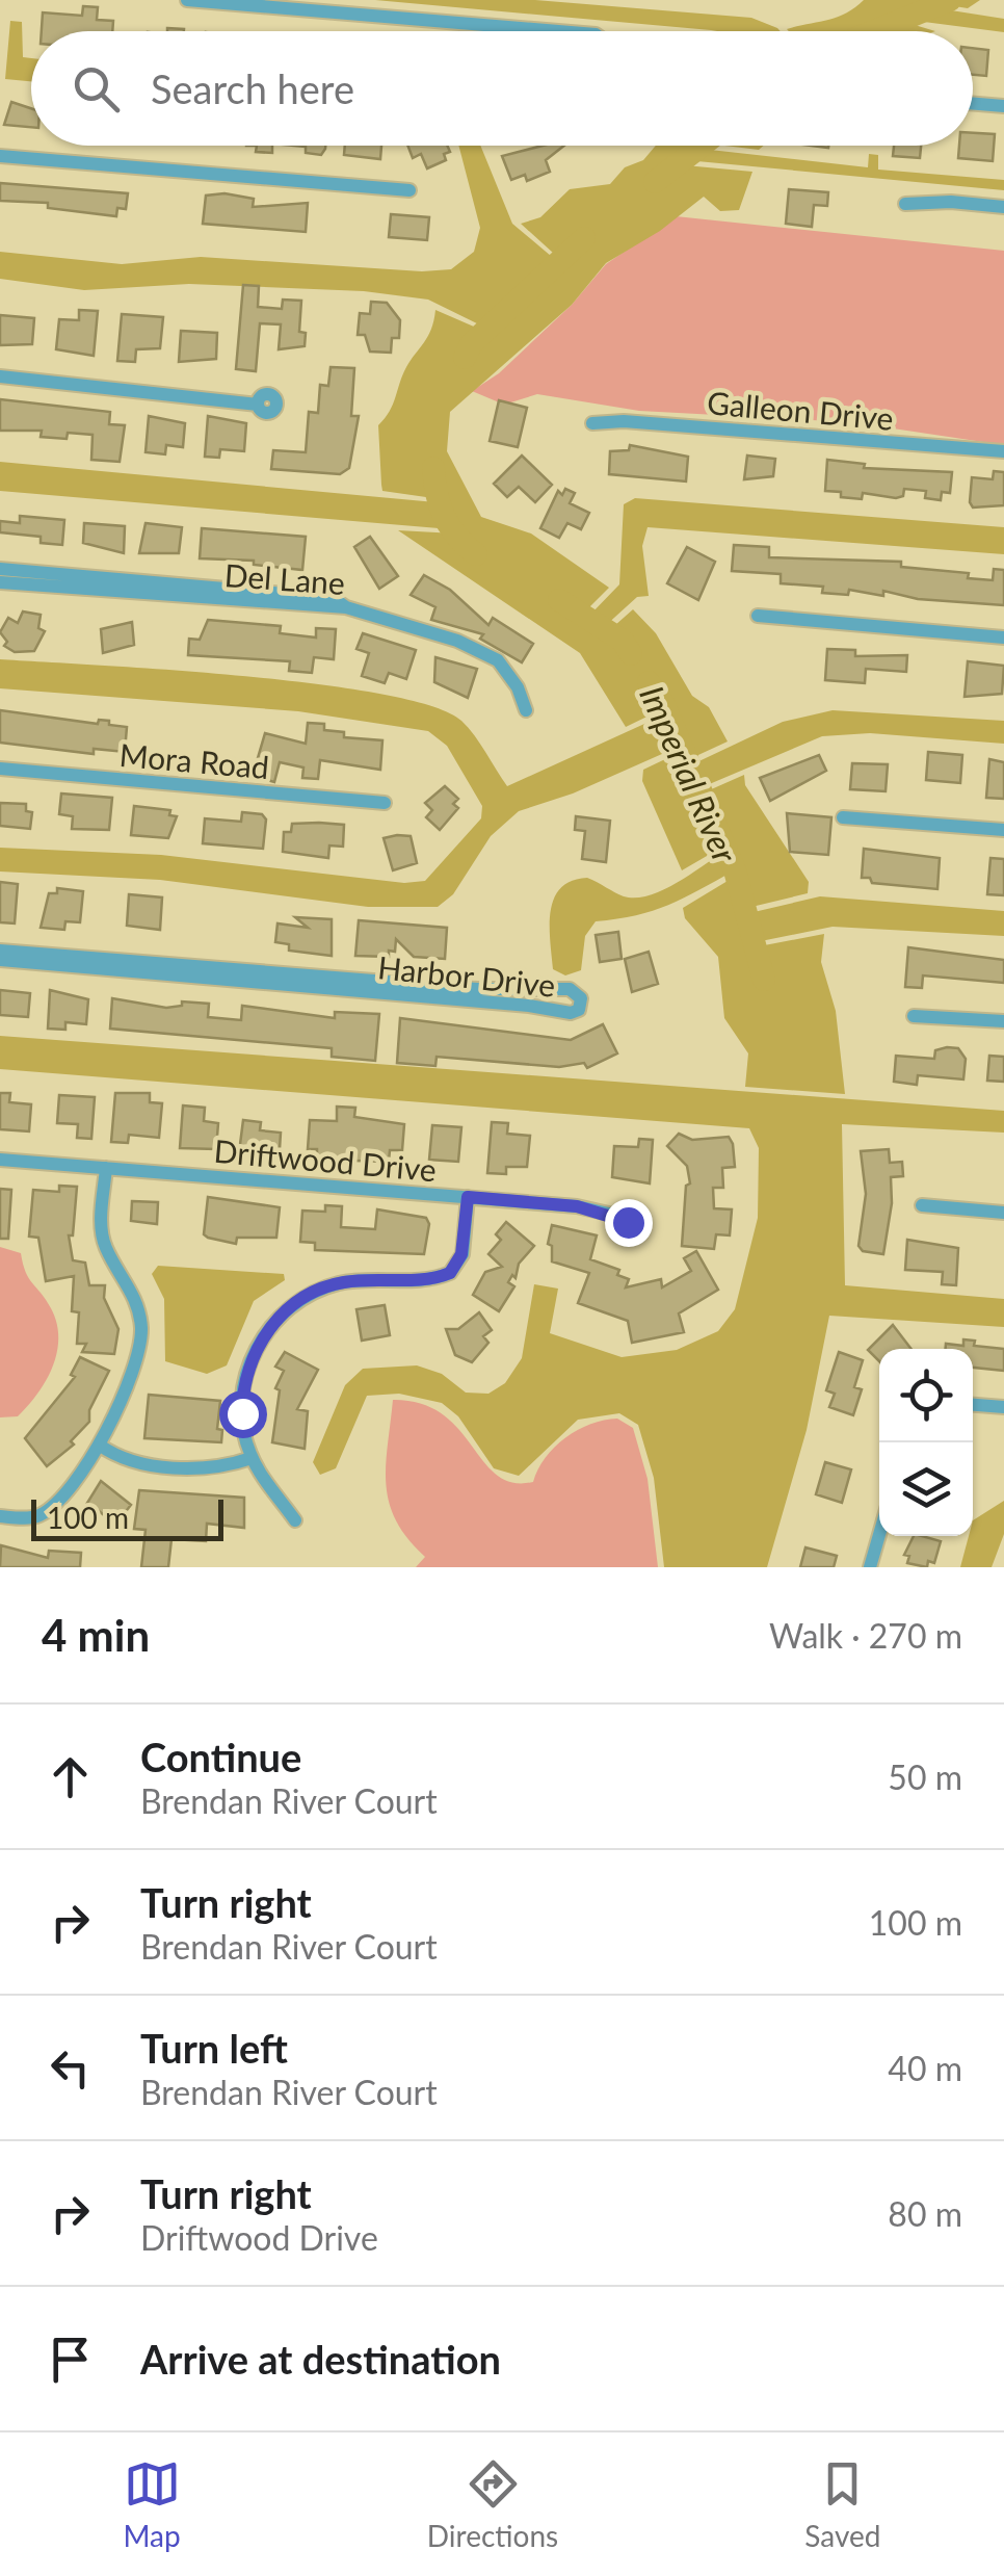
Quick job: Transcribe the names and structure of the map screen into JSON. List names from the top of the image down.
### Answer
{
  "streets": {
    "street": [
      "Galleon Drive",
      "Del Lane",
      "Mora Road",
      "Harbor Drive",
      "Driftwood Drive"
    ]
  },
  "water": ["Imperial River"],
  "scale_bar": "100 m",
  "page": {
    "search": "Search here",
    "scale": "100 m",
    "heading": ["4 min", "Walk · 270 m"],
    "list": [
      ["Continue", "Brendan River Court", "50 m"],
      ["Turn right", "Brendan River Court", "100 m"],
      ["Turn left", "Brendan River Court", "40 m"],
      ["Turn right", "Driftwood Drive", "80 m"],
      "Arrive at destination"
    ],
    "nav": ["Map", "Directions", "Saved"]
  }
}
